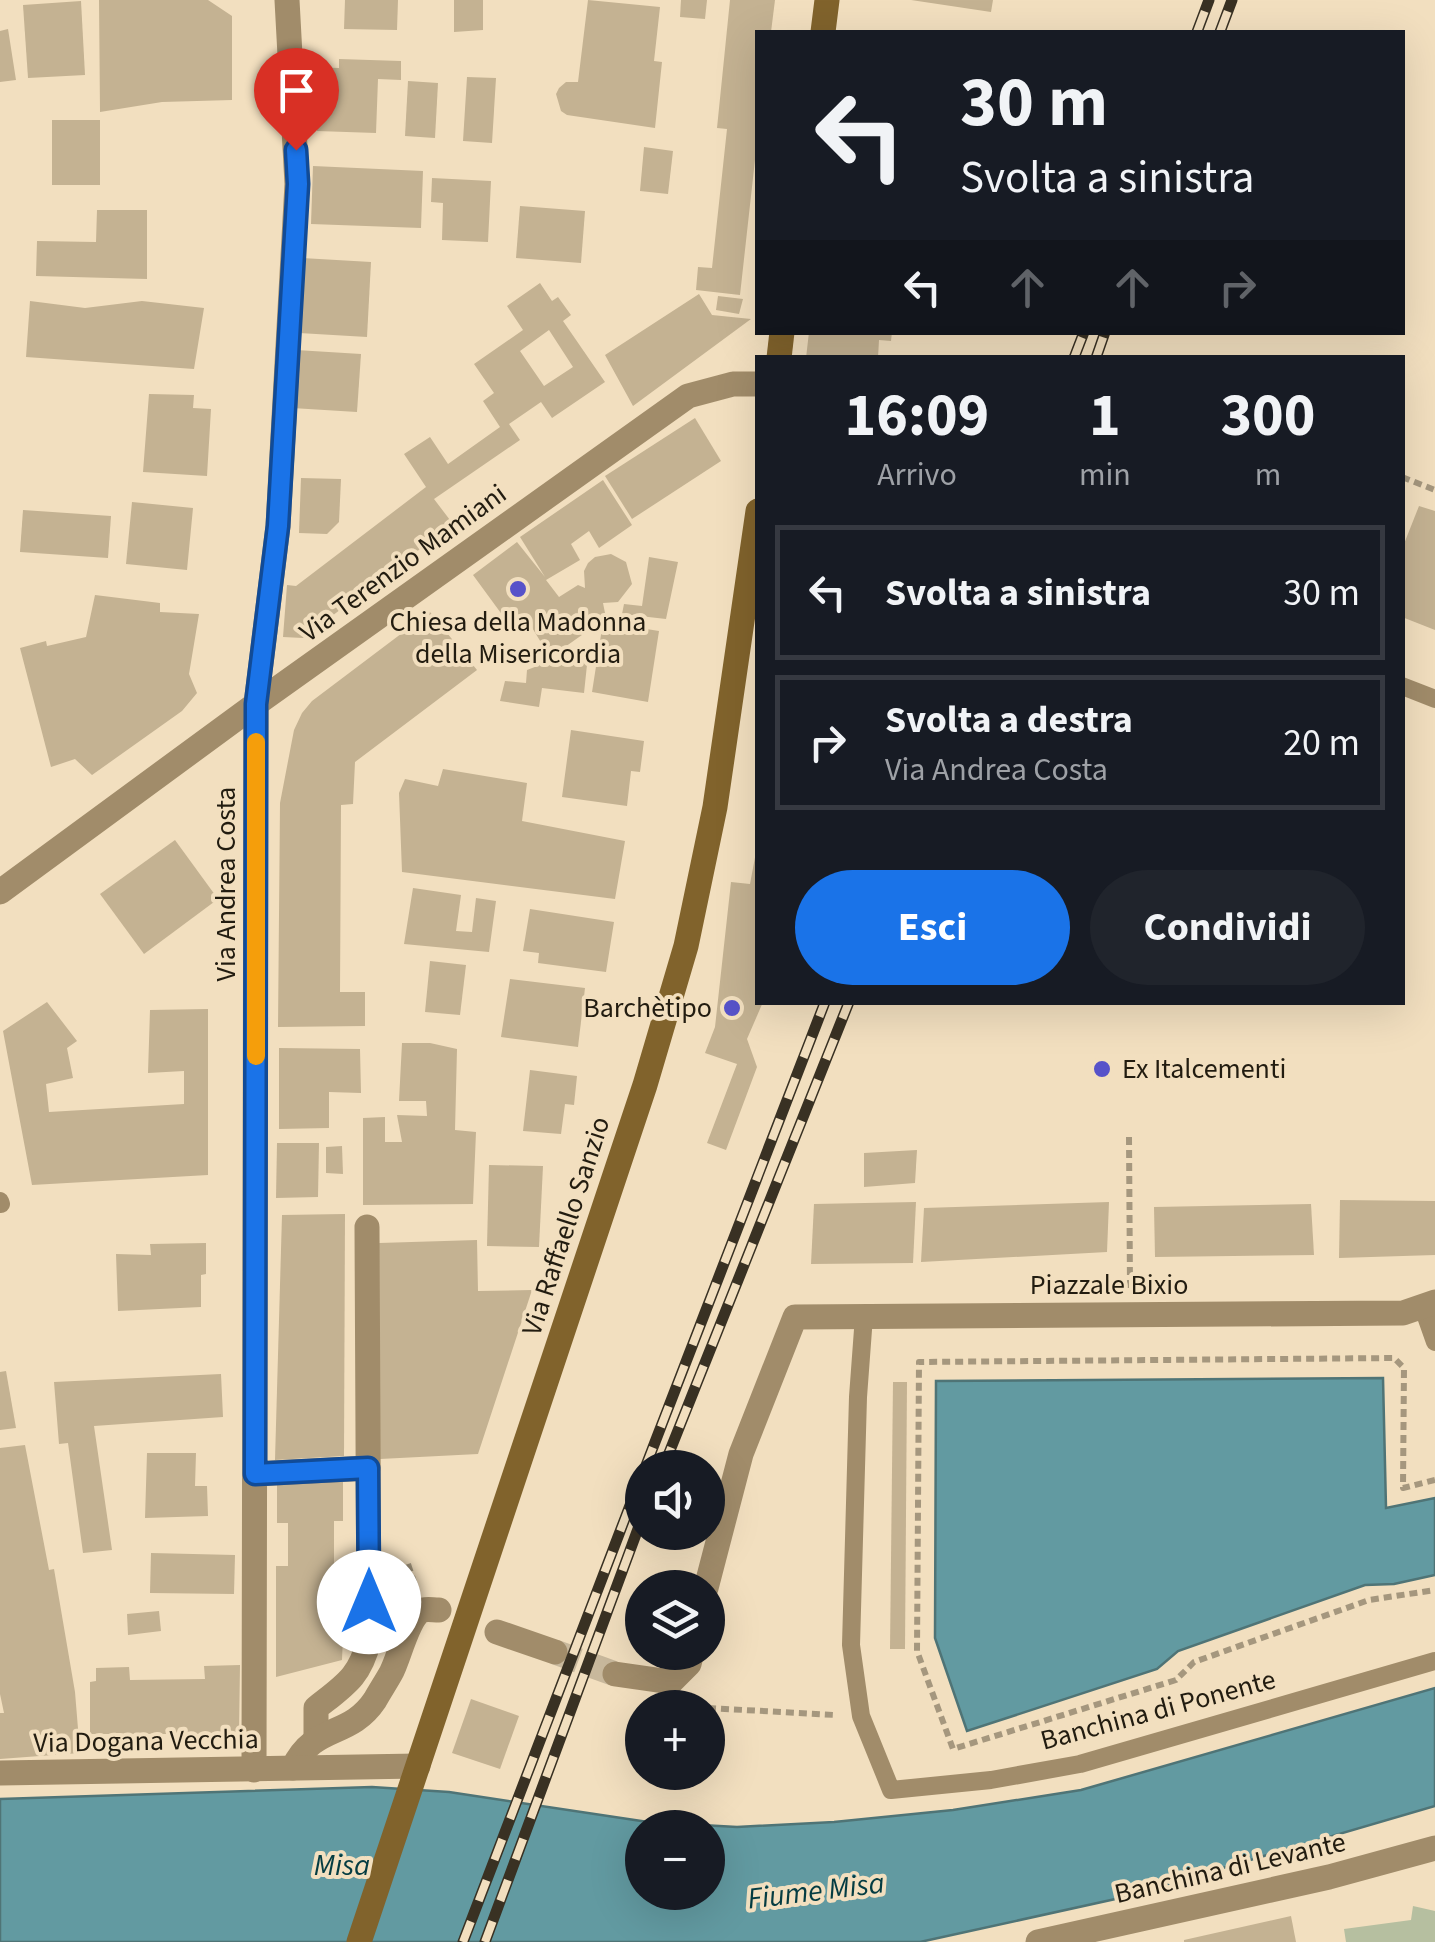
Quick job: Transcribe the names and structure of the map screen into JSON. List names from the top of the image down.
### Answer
{
  "streets": {
    "main road": ["Via Raffaello Sanzio"],
    "street": [
      "Via Terenzio Mamiani",
      "Via Andrea Costa",
      "Piazzale Bixio",
      "Via Dogana Vecchia",
      "Banchina di Levante"
    ],
    "lane": ["Banchina di Ponente"]
  },
  "crossings": [
    ["Via Terenzio Mamiani", "Via Andrea Costa"],
    ["Via Andrea Costa", "Via Dogana Vecchia"],
    ["Via Raffaello Sanzio", "Via Dogana Vecchia"]
  ],
  "water": ["Misa", "Fiume Misa"],
  "places": ["Chiesa della Madonna della Misericordia", "Barchètipo", "Ex Italcementi"],
  "page": {
    "turn": ["30 m", "Svolta a sinistra"],
    "eta": [
      "16:09",
      "Arrivo",
      "1",
      "min",
      "300",
      "m"
    ],
    "list": [
      {
        "name": "Svolta a sinistra",
        "value": "30 m"
      },
      {
        "name": "Svolta a destra",
        "note": "Via Andrea Costa",
        "value": "20 m"
      }
    ],
    "buttons": ["Esci", "Condividi"],
    "map_buttons": ["+", "−"]
  }
}
